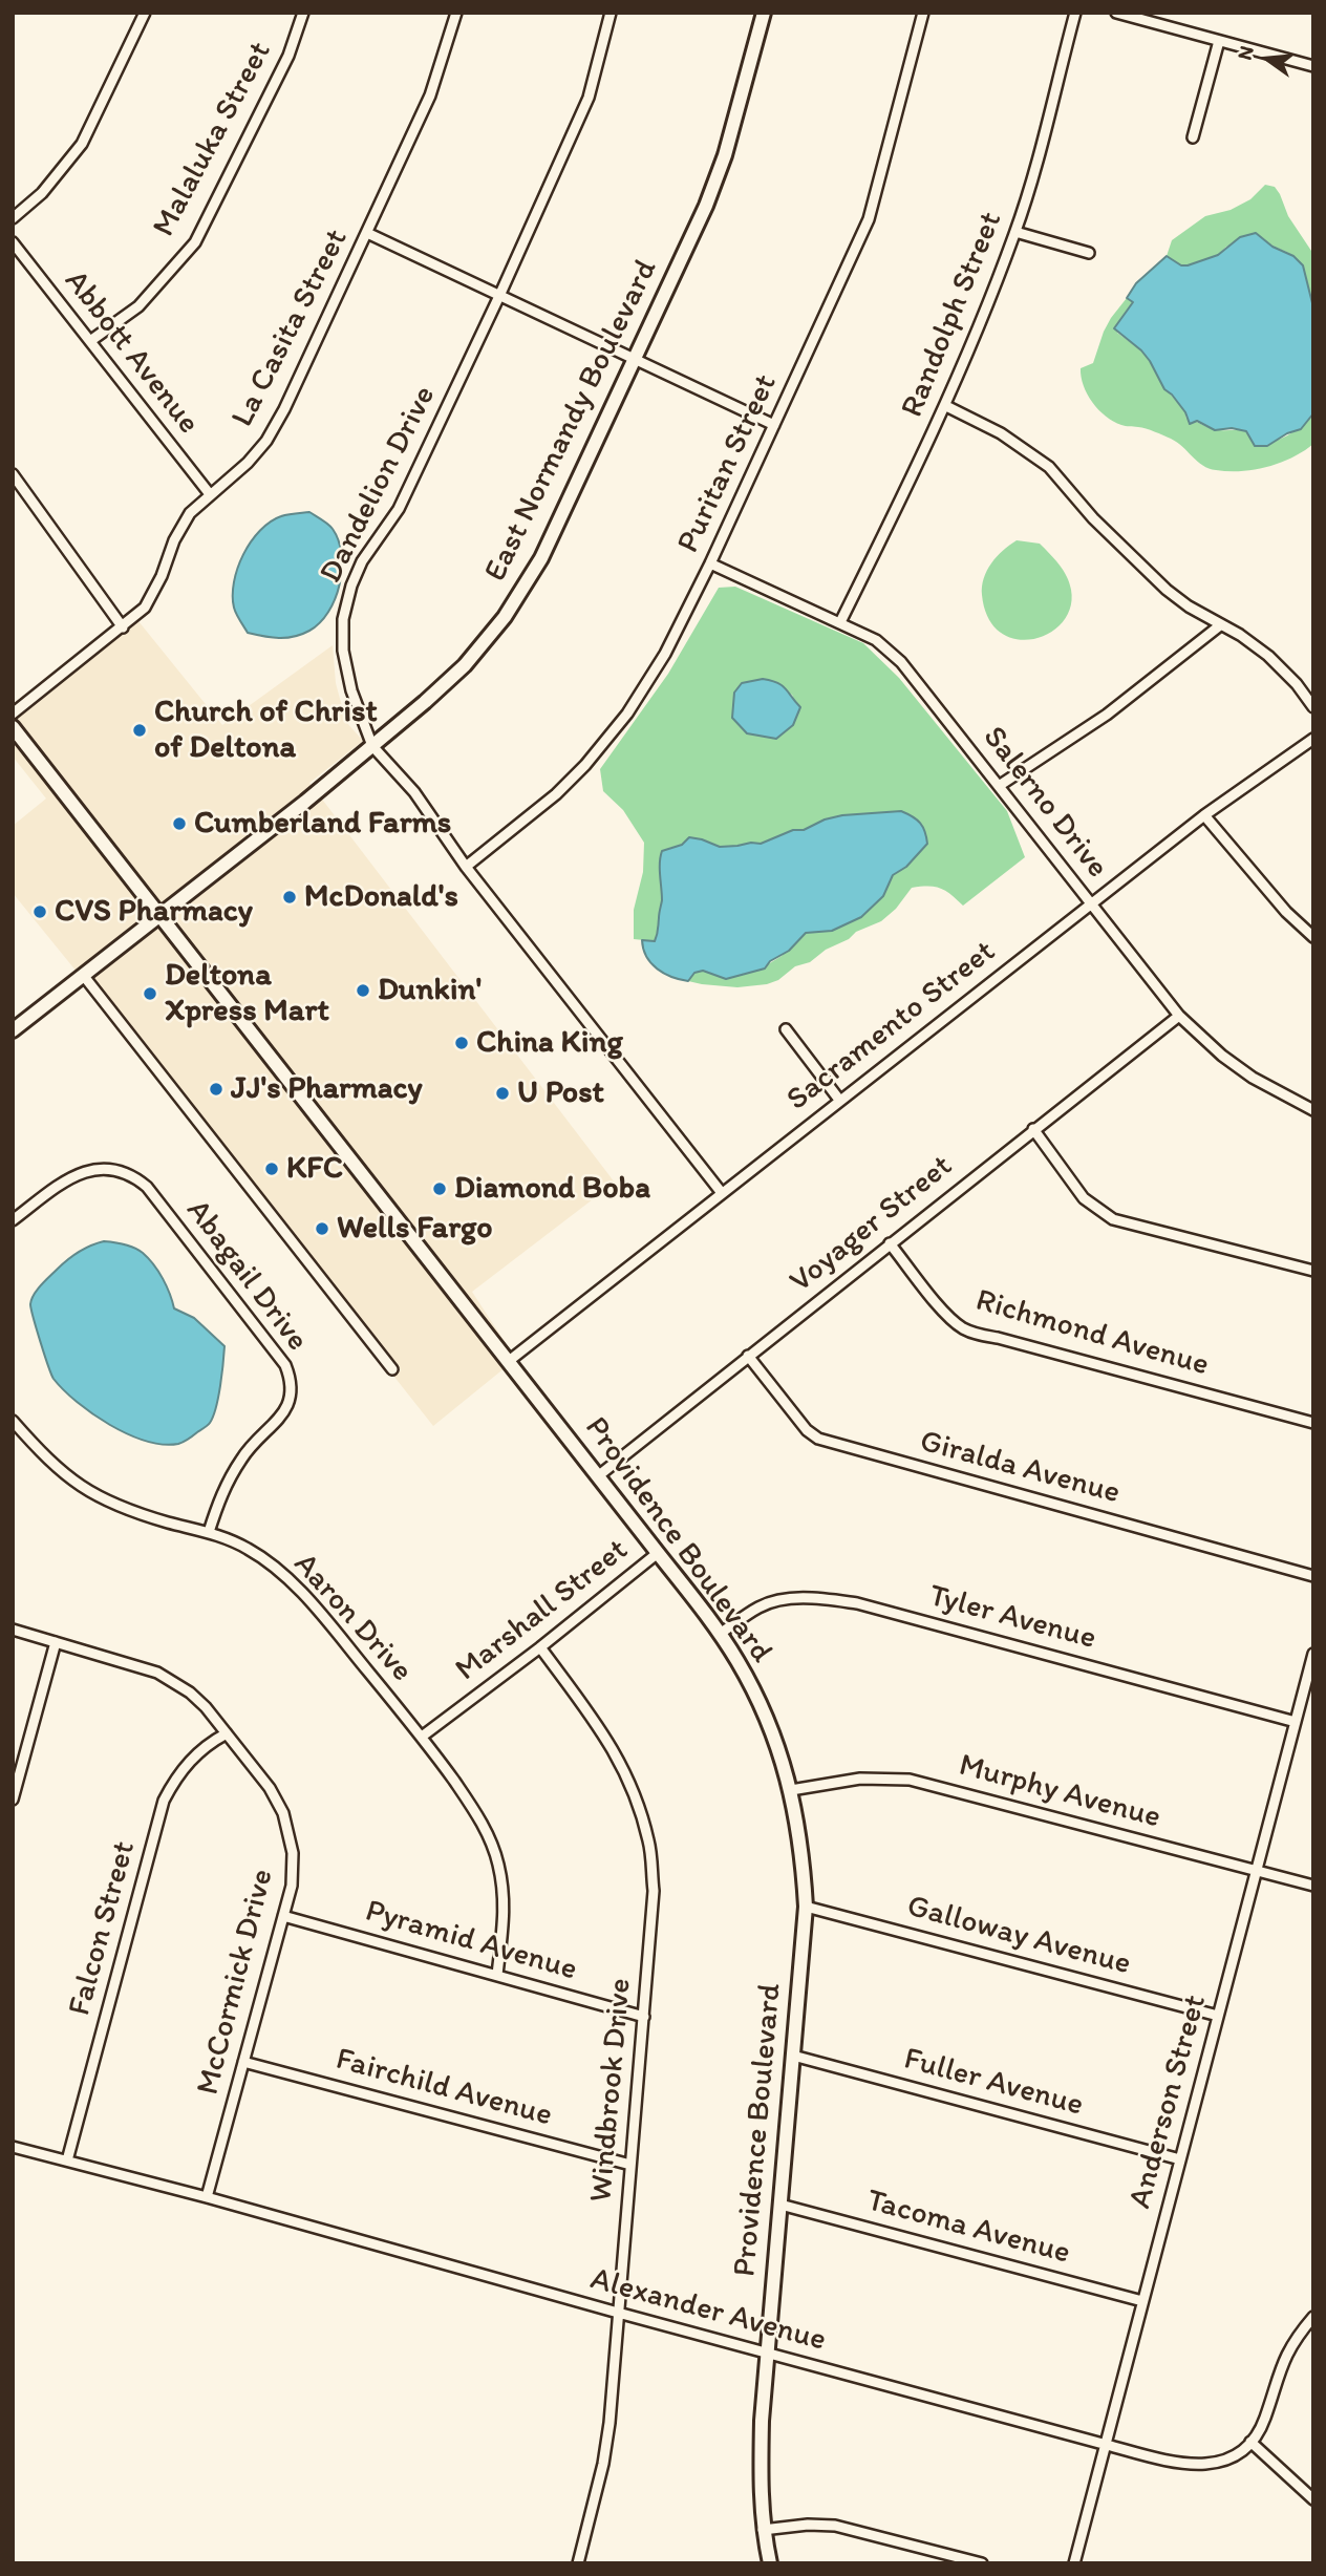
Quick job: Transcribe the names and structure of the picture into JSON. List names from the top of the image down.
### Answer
{
  "streets": {
    "main road": ["East Normandy Boulevard", "Providence Boulevard"],
    "street": [
      "Malaluka Street",
      "Randolph Street",
      "La Casita Street",
      "Abbott Avenue",
      "Puritan Street",
      "Dandelion Drive",
      "Salerno Drive",
      "Sacramento Street",
      "Voyager Street",
      "Abagail Drive",
      "Richmond Avenue",
      "Giralda Avenue",
      "Marshall Street",
      "Aaron Drive",
      "Tyler Avenue",
      "Murphy Avenue",
      "Falcon Street",
      "Galloway Avenue",
      "Pyramid Avenue",
      "McCormick Drive",
      "Fuller Avenue",
      "Fairchild Avenue",
      "Windbrook Drive",
      "Anderson Street",
      "Tacoma Avenue",
      "Alexander Avenue"
    ]
  },
  "crossings": [
    ["Malaluka Street", "Abbott Avenue"],
    ["Randolph Street", "Salerno Drive"],
    ["La Casita Street", "Abbott Avenue"],
    ["East Normandy Boulevard", "Dandelion Drive"],
    ["East Normandy Boulevard", "Providence Boulevard"],
    ["Puritan Street", "Dandelion Drive"],
    ["Puritan Street", "Salerno Drive"],
    ["Dandelion Drive", "Sacramento Street"],
    ["Salerno Drive", "Sacramento Street"],
    ["Salerno Drive", "Voyager Street"],
    ["Sacramento Street", "Providence Boulevard"],
    ["Voyager Street", "Richmond Avenue"],
    ["Voyager Street", "Giralda Avenue"],
    ["Voyager Street", "Providence Boulevard"],
    ["Abagail Drive", "Aaron Drive"],
    ["Providence Boulevard", "Marshall Street"],
    ["Providence Boulevard", "Tyler Avenue"],
    ["Providence Boulevard", "Murphy Avenue"],
    ["Providence Boulevard", "Galloway Avenue"],
    ["Providence Boulevard", "Fuller Avenue"],
    ["Providence Boulevard", "Tacoma Avenue"],
    ["Providence Boulevard", "Alexander Avenue"],
    ["Marshall Street", "Aaron Drive"],
    ["Marshall Street", "Windbrook Drive"],
    ["Aaron Drive", "Pyramid Avenue"],
    ["Tyler Avenue", "Anderson Street"],
    ["Murphy Avenue", "Anderson Street"],
    ["Falcon Street", "McCormick Drive"],
    ["Falcon Street", "Alexander Avenue"],
    ["Galloway Avenue", "Anderson Street"],
    ["Pyramid Avenue", "McCormick Drive"],
    ["Pyramid Avenue", "Windbrook Drive"],
    ["McCormick Drive", "Fairchild Avenue"],
    ["McCormick Drive", "Alexander Avenue"],
    ["Fuller Avenue", "Anderson Street"],
    ["Fairchild Avenue", "Windbrook Drive"],
    ["Windbrook Drive", "Alexander Avenue"],
    ["Anderson Street", "Tacoma Avenue"],
    ["Anderson Street", "Alexander Avenue"]
  ],
  "places": [
    "Church of Christ of Deltona",
    "Cumberland Farms",
    "McDonald's",
    "CVS Pharmacy",
    "Dunkin'",
    "Deltona Xpress Mart",
    "China King",
    "JJ's Pharmacy",
    "U Post",
    "KFC",
    "Diamond Boba",
    "Wells Fargo"
  ],
  "north": "left"
}
